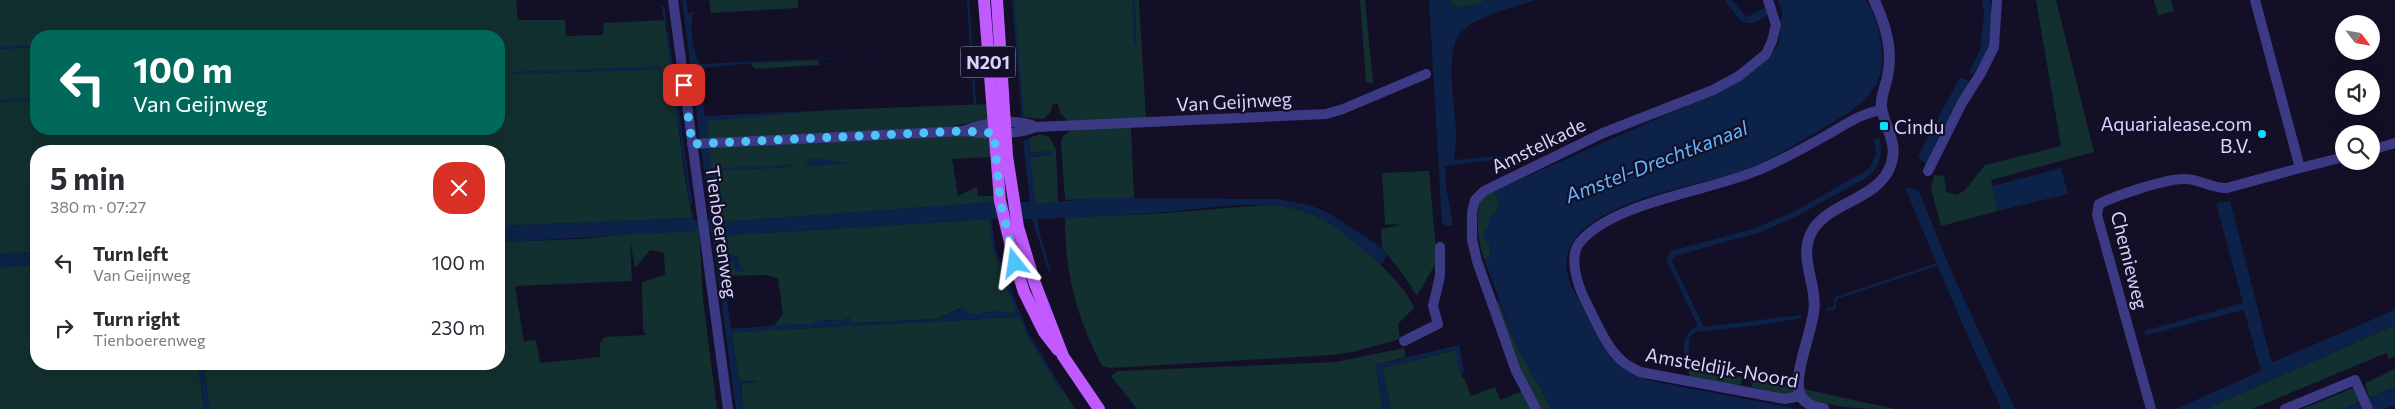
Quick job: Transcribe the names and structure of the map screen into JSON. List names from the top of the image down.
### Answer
{
  "streets": {
    "main road": ["N201"],
    "street": [
      "Van Geijnweg",
      "Amstelkade",
      "Tienboerenweg",
      "Chemieweg",
      "Amsteldijk-Noord"
    ]
  },
  "crossings": [
    ["N201", "Van Geijnweg"],
    ["Van Geijnweg", "Tienboerenweg"]
  ],
  "water": ["Amstel-Drechtkanaal"],
  "places": {
    "transit": ["Cindu"],
    "other": ["Aquarialease.com B.V."]
  },
  "north": "bottom right",
  "page": {
    "turn": ["100 m", "Van Geijnweg"],
    "heading": ["5 min", "380 m · 07:27"],
    "list": [
      {
        "name": "Turn left",
        "note": "Van Geijnweg",
        "value": "100 m"
      },
      {
        "name": "Turn right",
        "note": "Tienboerenweg",
        "value": "230 m"
      }
    ]
  }
}
